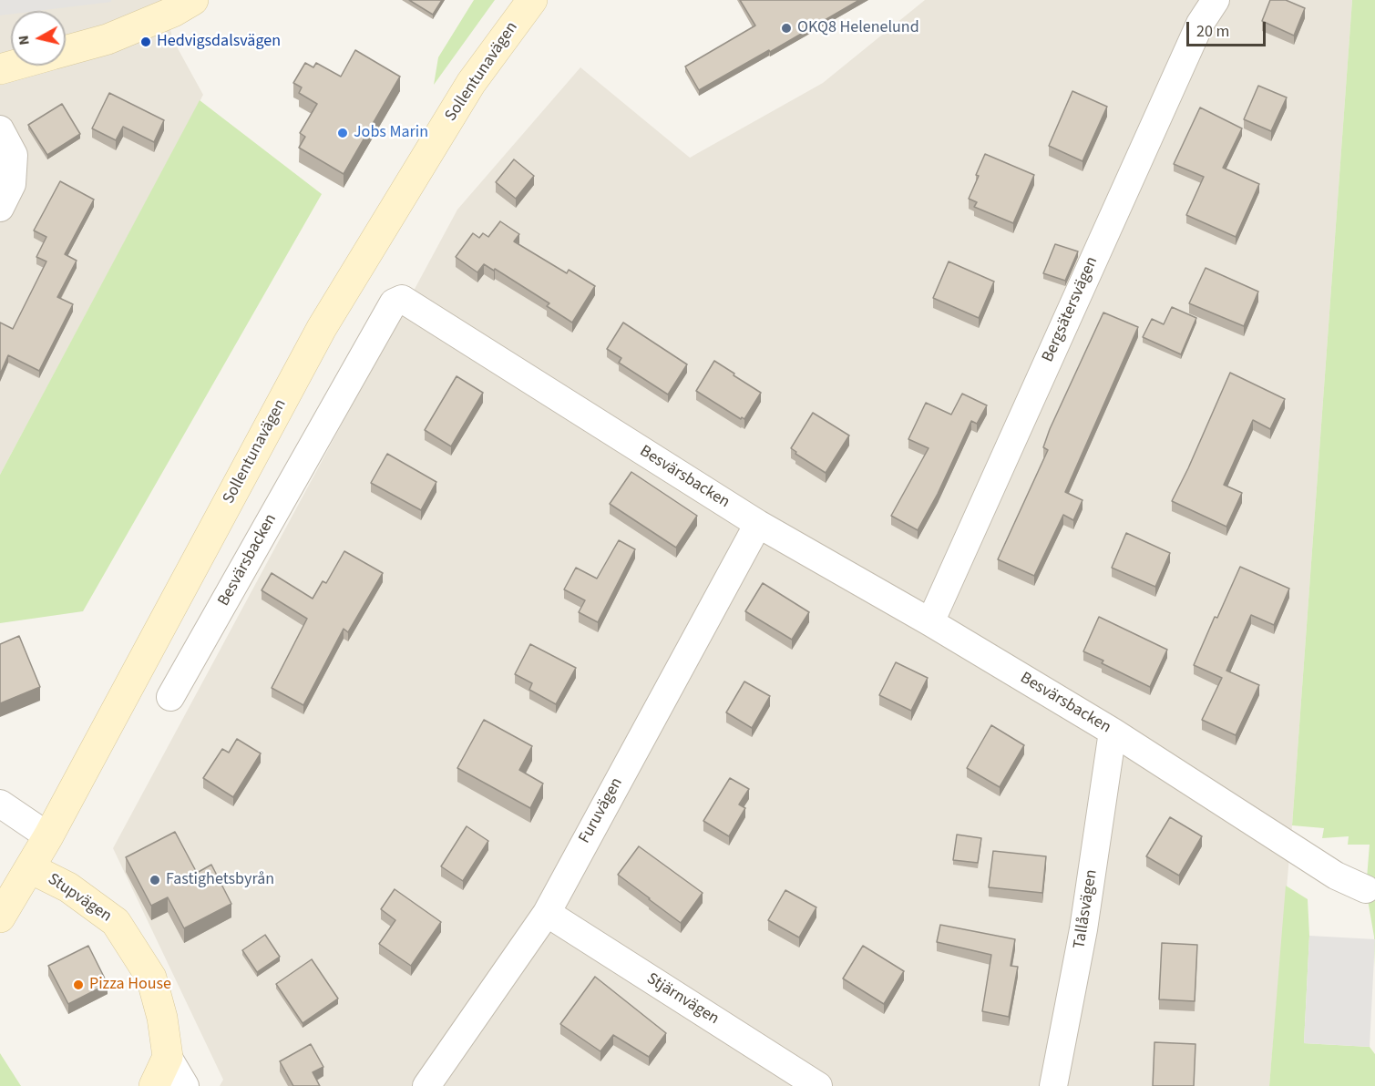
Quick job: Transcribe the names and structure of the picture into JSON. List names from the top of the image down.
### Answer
{
  "streets": {
    "street": [
      "Sollentunavägen",
      "Bergsätersvägen",
      "Besvärsbacken",
      "Furuvägen",
      "Stupvägen",
      "Tallåsvägen",
      "Stjärnvägen"
    ]
  },
  "crossings": [
    ["Sollentunavägen", "Stupvägen"],
    ["Bergsätersvägen", "Besvärsbacken"],
    ["Besvärsbacken", "Furuvägen"],
    ["Besvärsbacken", "Tallåsvägen"],
    ["Furuvägen", "Stjärnvägen"]
  ],
  "places": [
    "OKQ8 Helenelund",
    "Hedvigsdalsvägen",
    "Jobs Marin",
    "Fastighetsbyrån",
    "Pizza House"
  ],
  "scale_bar": "20 m",
  "north": "left"
}
